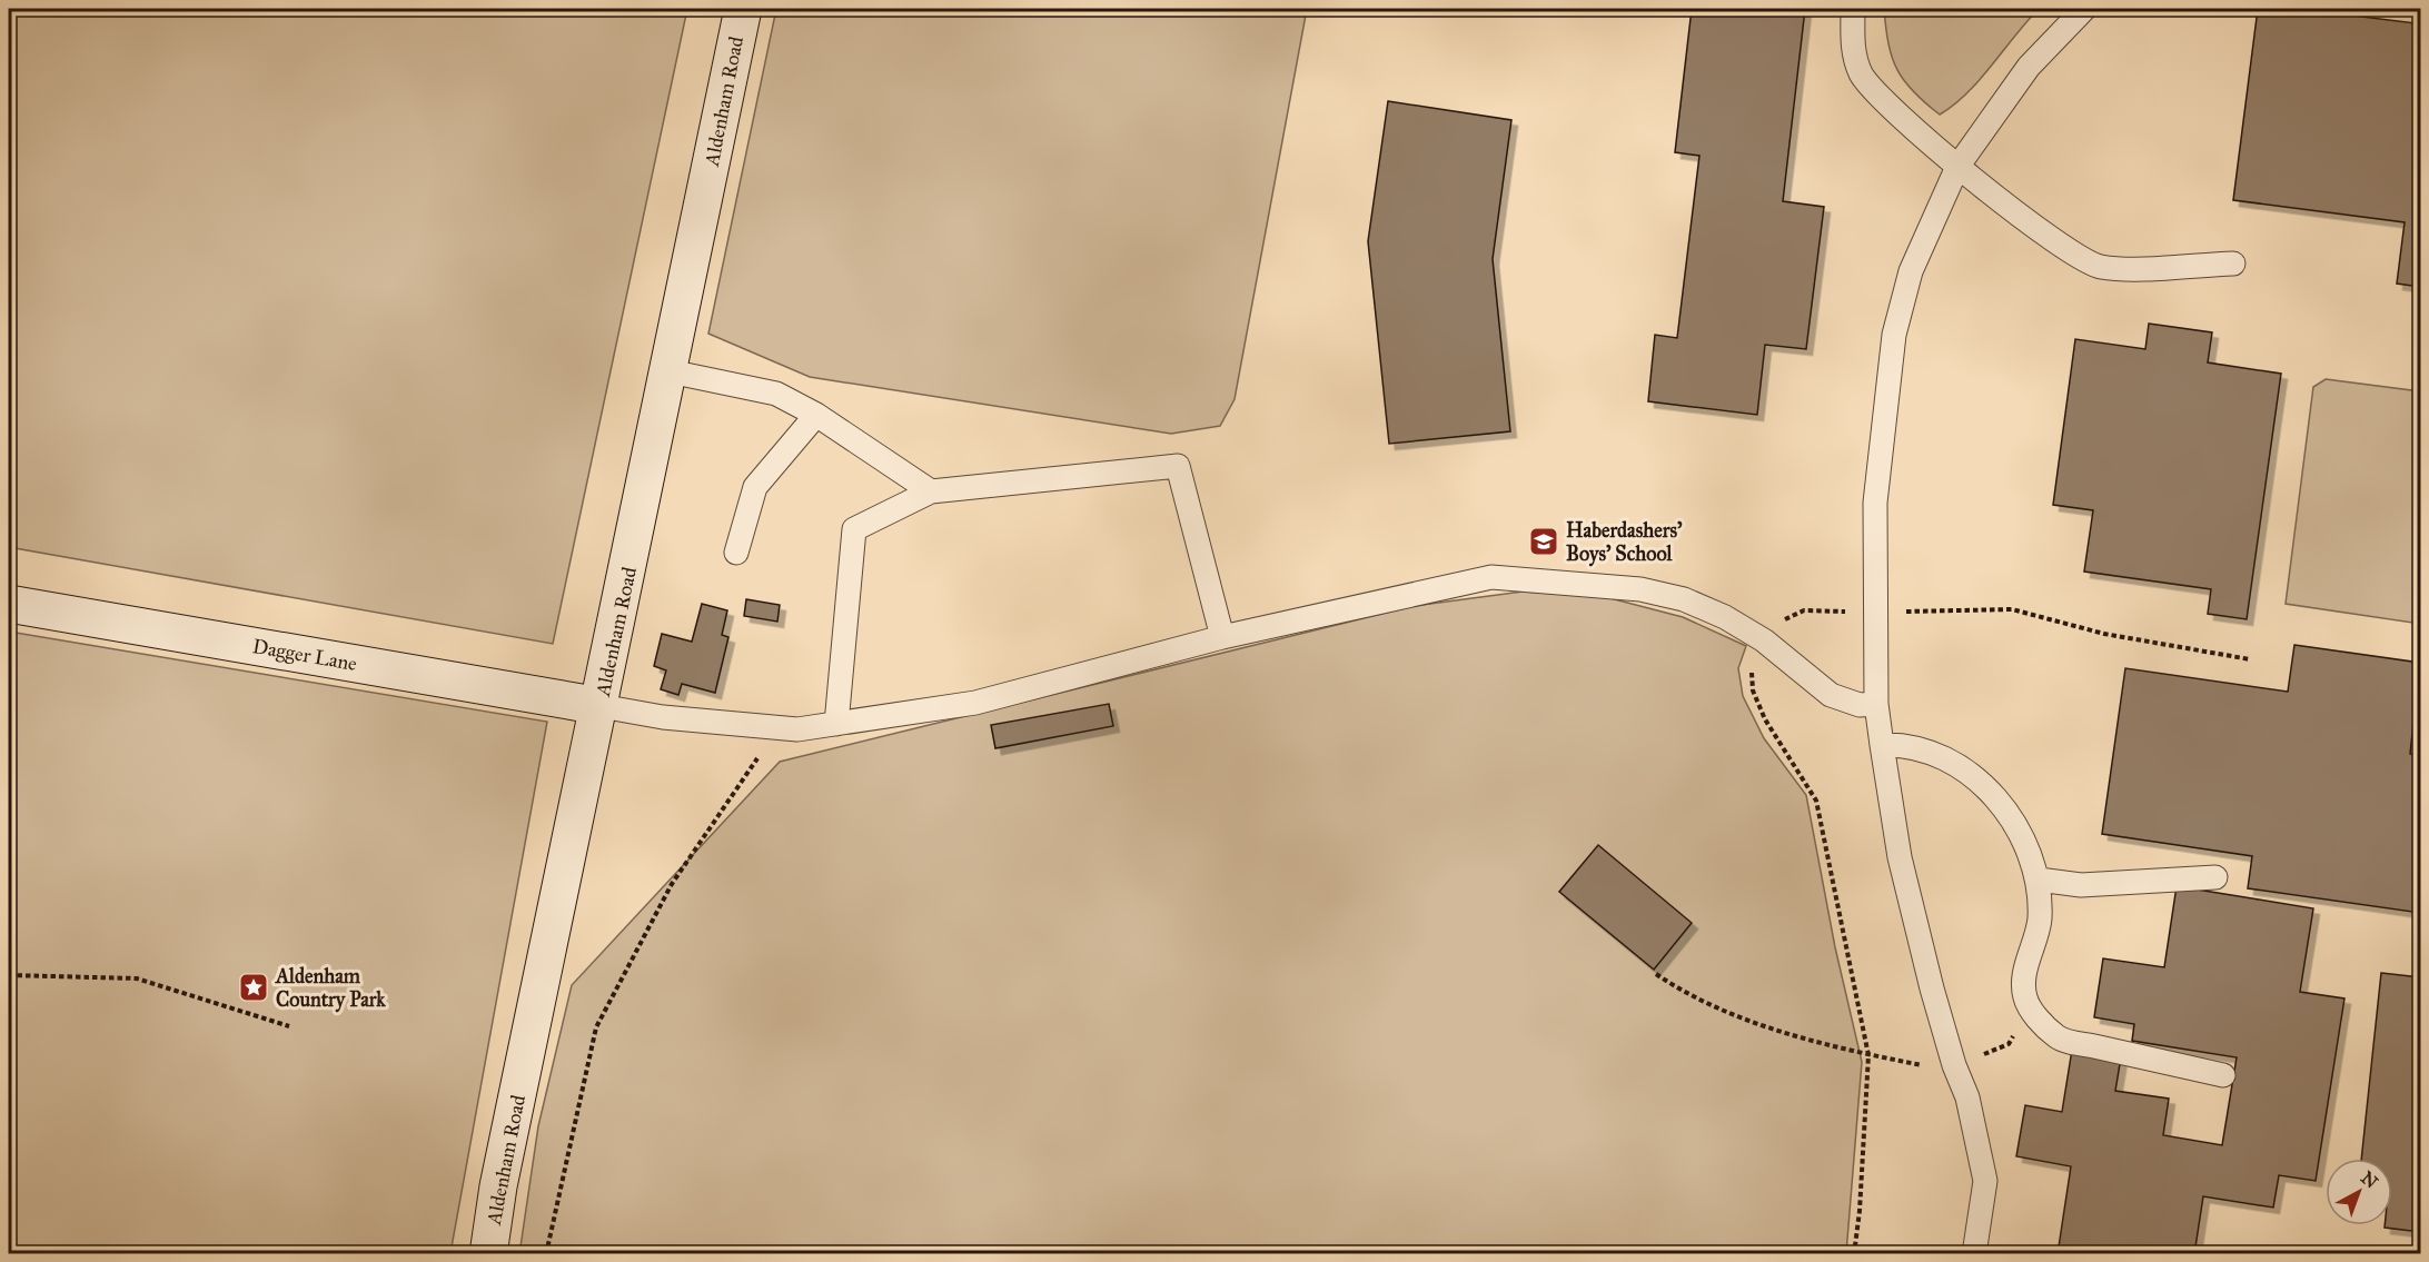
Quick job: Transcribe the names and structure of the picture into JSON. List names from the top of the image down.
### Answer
{
  "streets": {
    "street": ["Aldenham Road", "Dagger Lane"]
  },
  "crossings": [
    ["Aldenham Road", "Dagger Lane"]
  ],
  "places": {
    "school or university": ["Haberdashers' Boys' School"],
    "place": ["Aldenham Country Park"]
  },
  "north": "top right"
}
